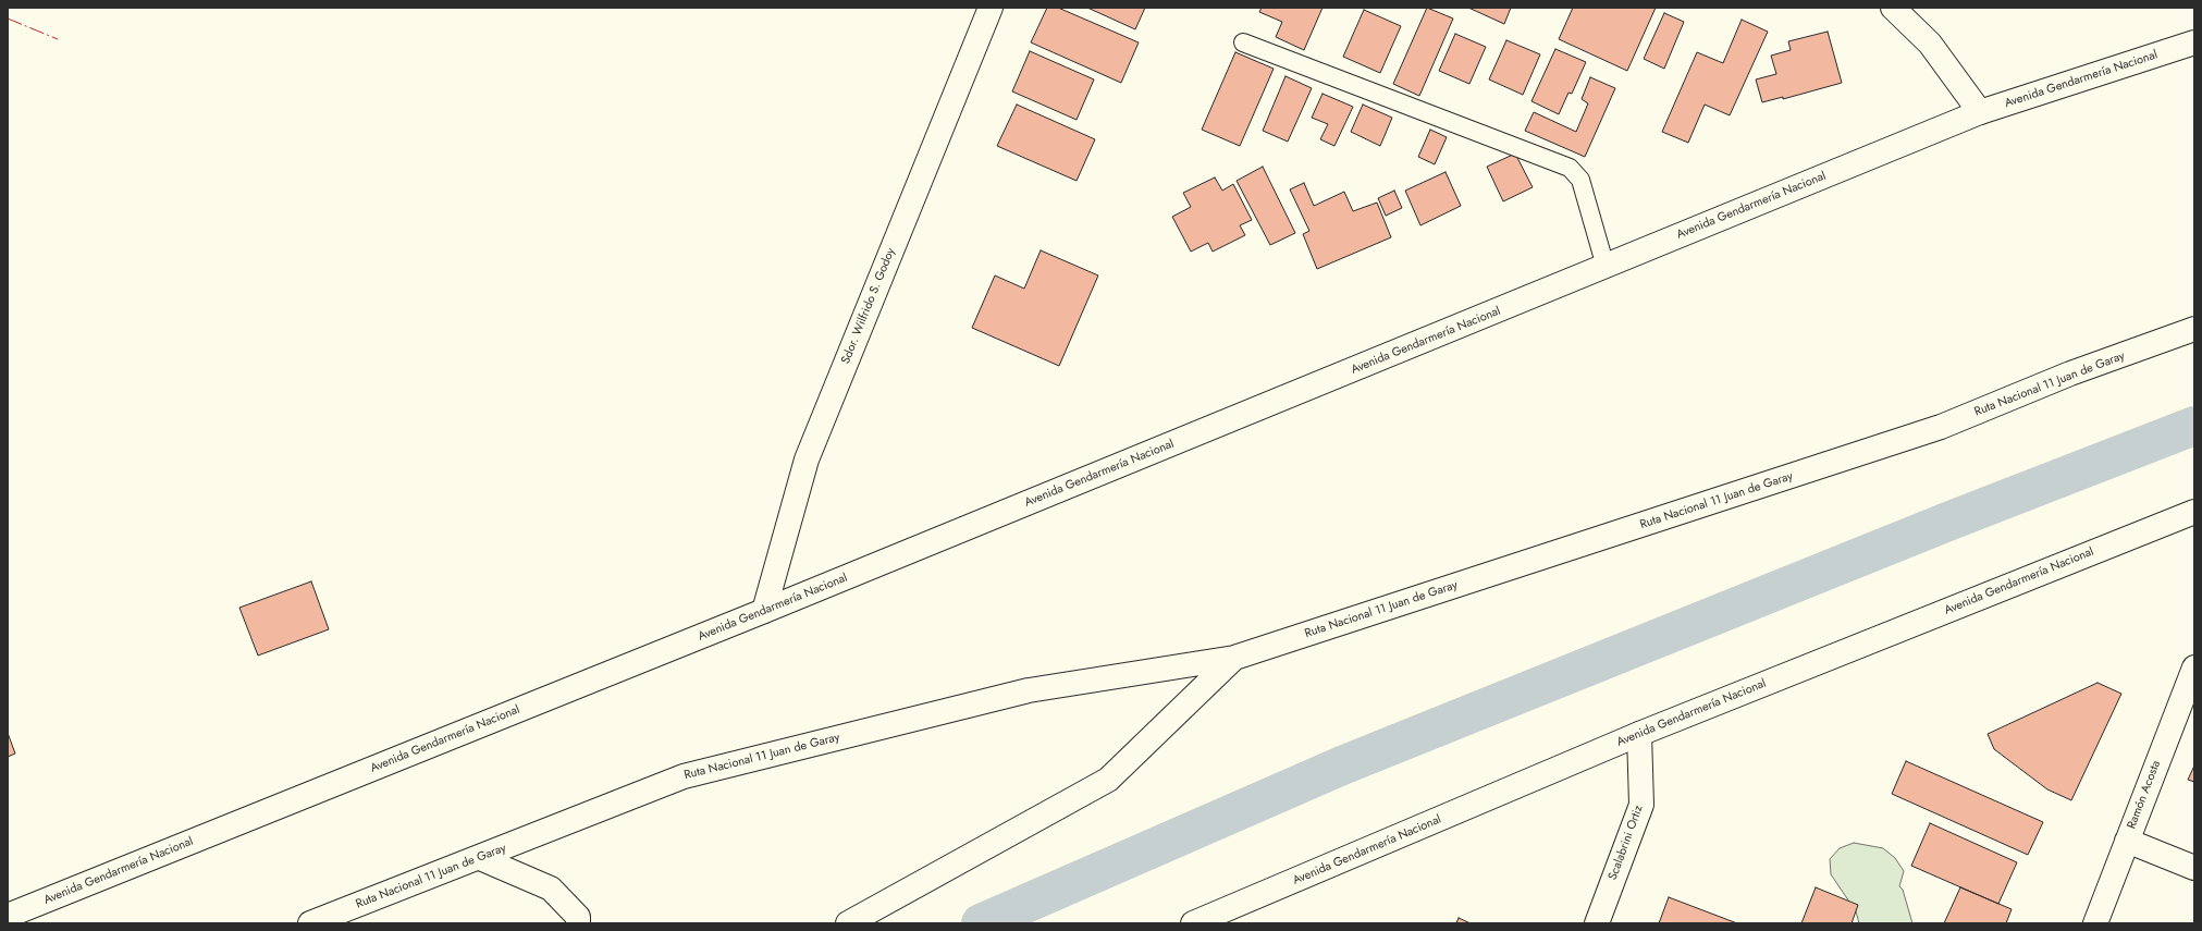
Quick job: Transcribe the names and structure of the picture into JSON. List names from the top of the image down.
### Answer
{
  "streets": {
    "main road": [
      "Avenida Gendarmería Nacional",
      "Sdor. Wilfrido S. Godoy",
      "Ruta Nacional 11 Juan de Garay",
      "Ramón Acosta",
      "Scalabrini Ortiz"
    ]
  },
  "crossings": [
    ["Avenida Gendarmería Nacional", "Sdor. Wilfrido S. Godoy"],
    ["Avenida Gendarmería Nacional", "Scalabrini Ortiz"]
  ]
}
